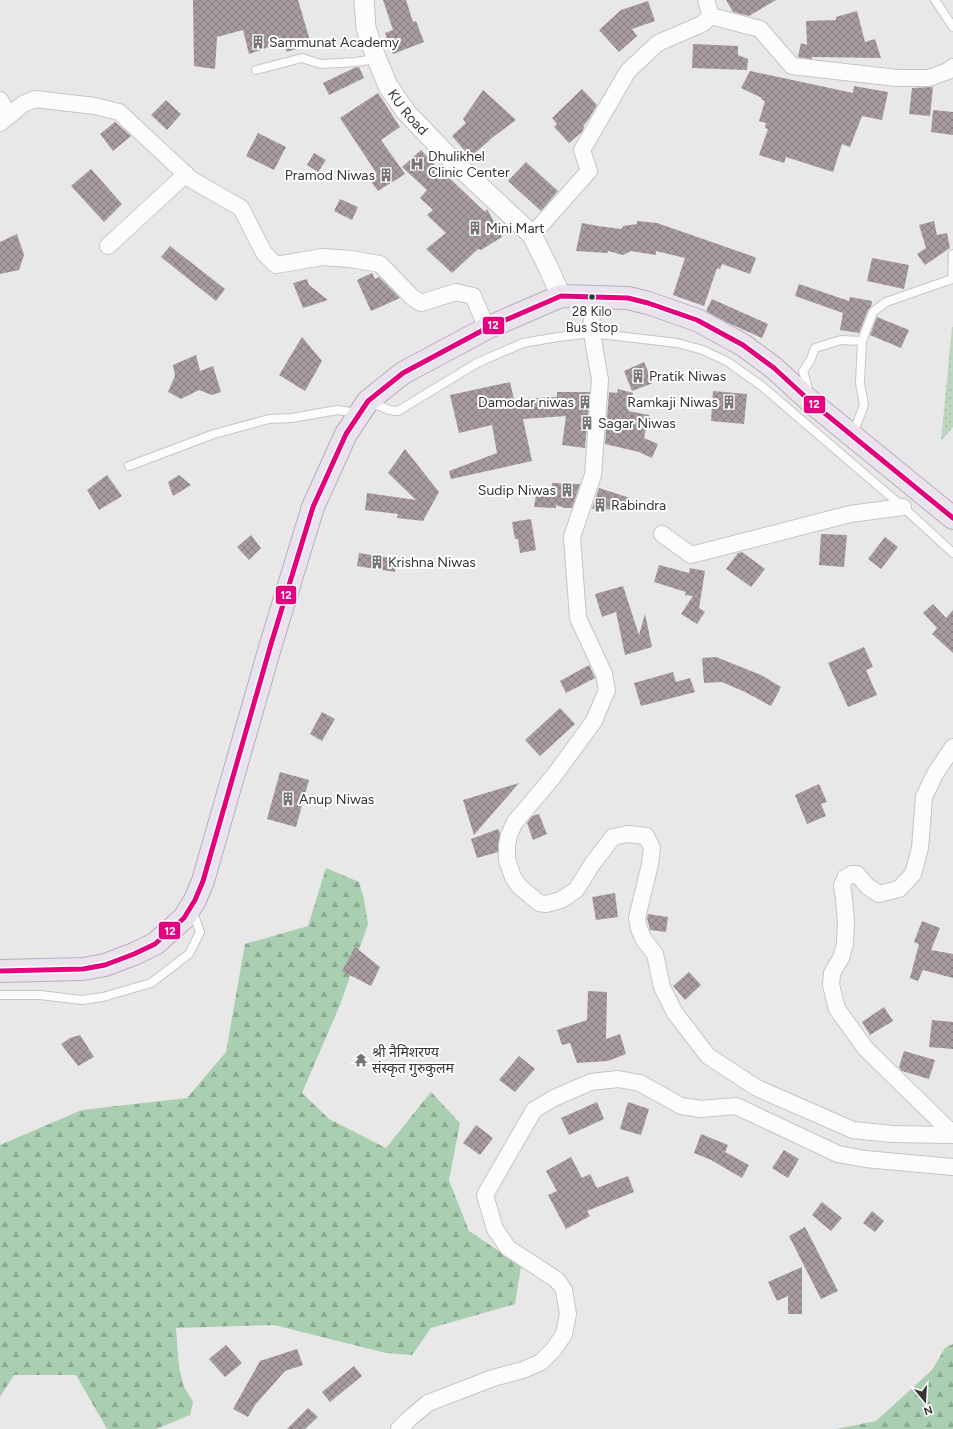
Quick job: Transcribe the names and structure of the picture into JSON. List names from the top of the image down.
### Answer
{
  "streets": {
    "street": ["KU Road"]
  },
  "places": {
    "building": [
      "Sammunat Academy",
      "Pramod Niwas",
      "Mini Mart",
      "Pratik Niwas",
      "Damodar niwas",
      "Ramkaji Niwas",
      "Sagar Niwas",
      "Sudip Niwas",
      "Rabindra",
      "Krishna Niwas",
      "Anup Niwas"
    ],
    "hospital": ["Dhulikhel Clinic Center"],
    "other": ["28 Kilo Bus Stop"],
    "temple": ["श्री नैमिशरण्य संस्कृत गुरुकुलम"]
  },
  "lines": ["transit line 12"],
  "north": "bottom"
}
